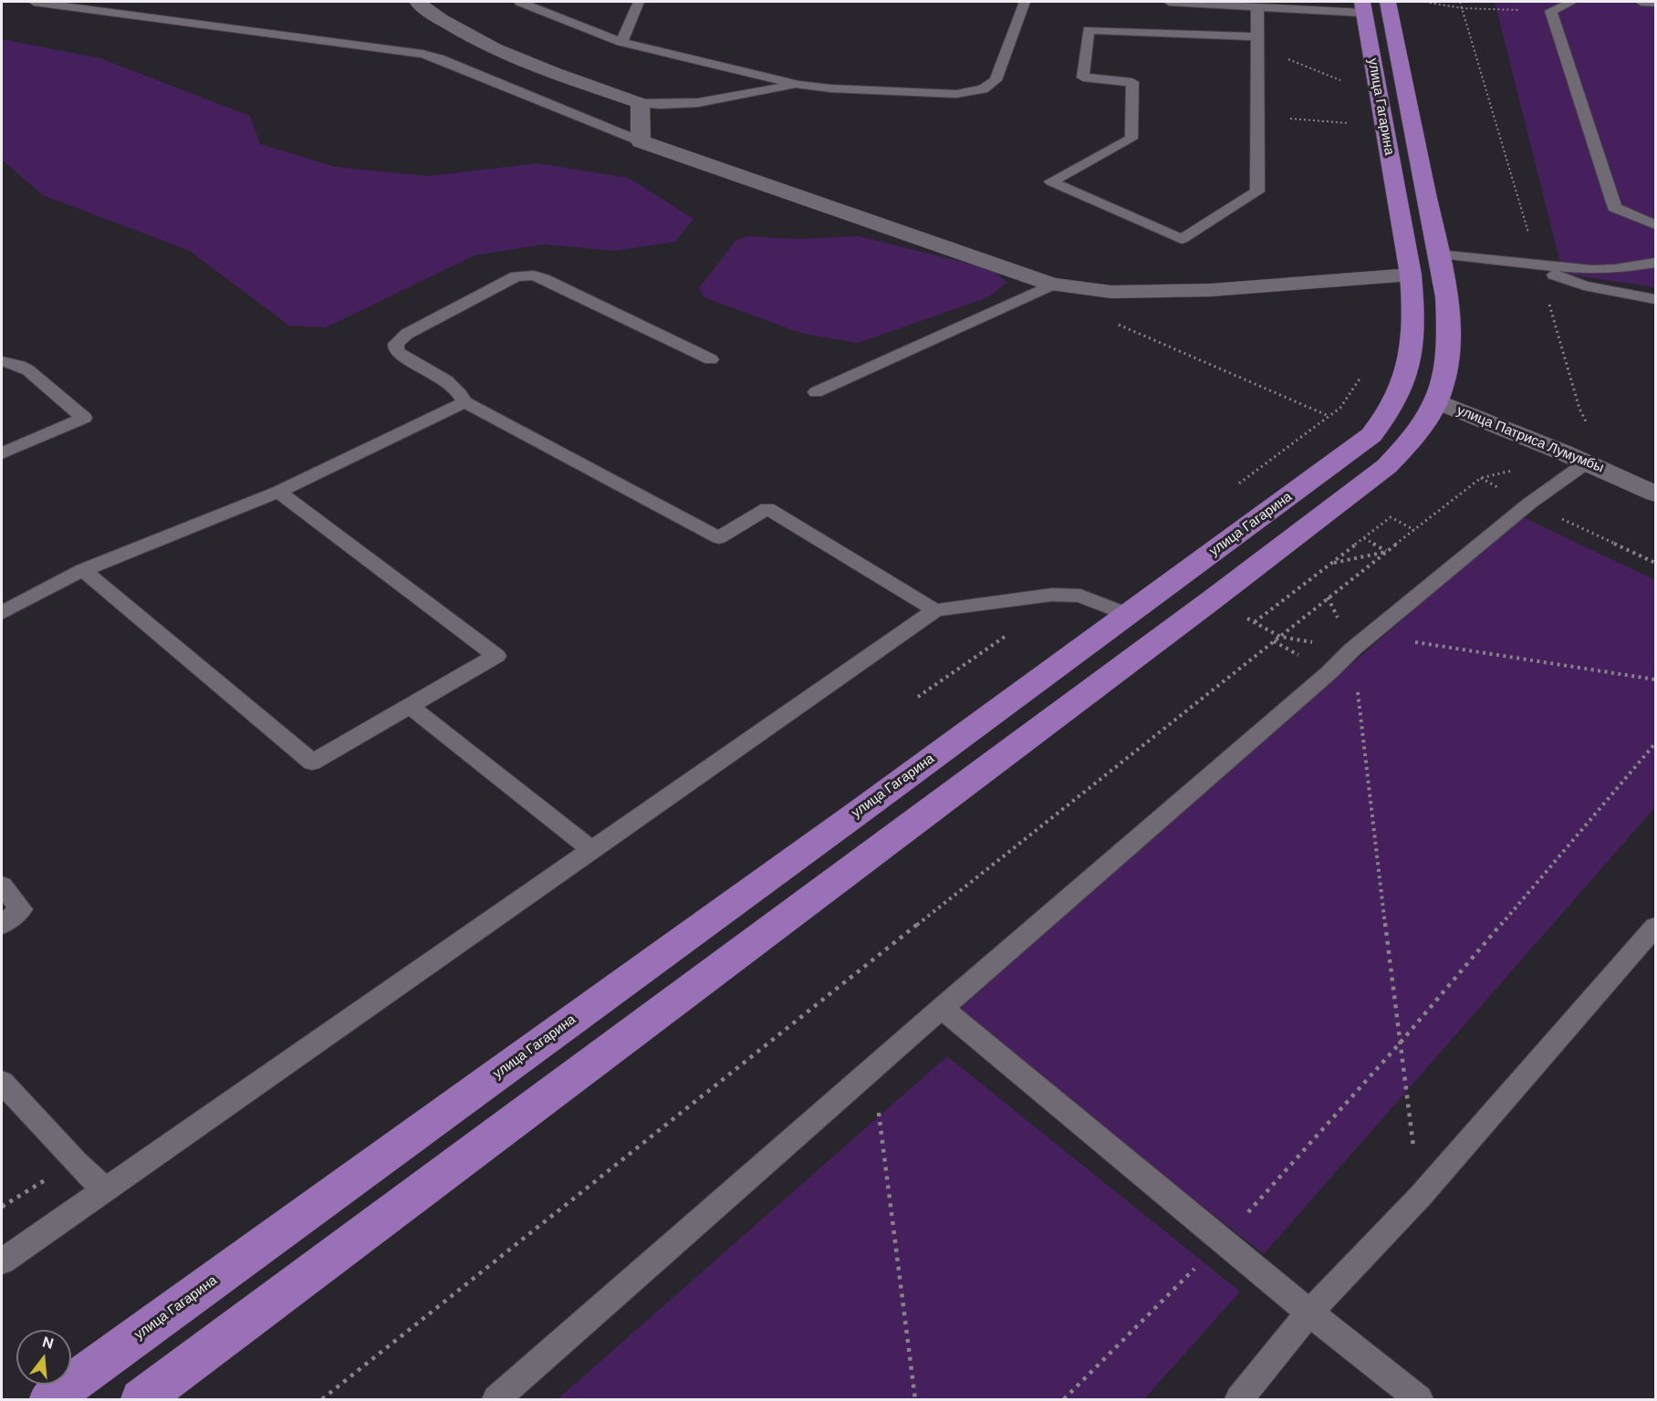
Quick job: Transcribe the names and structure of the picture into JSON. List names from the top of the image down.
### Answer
{
  "streets": {
    "main road": ["улица Гагарина", "улица Патриса Лумумбы"]
  },
  "crossings": [
    ["улица Гагарина", "улица Патриса Лумумбы"]
  ],
  "north": "top"
}
